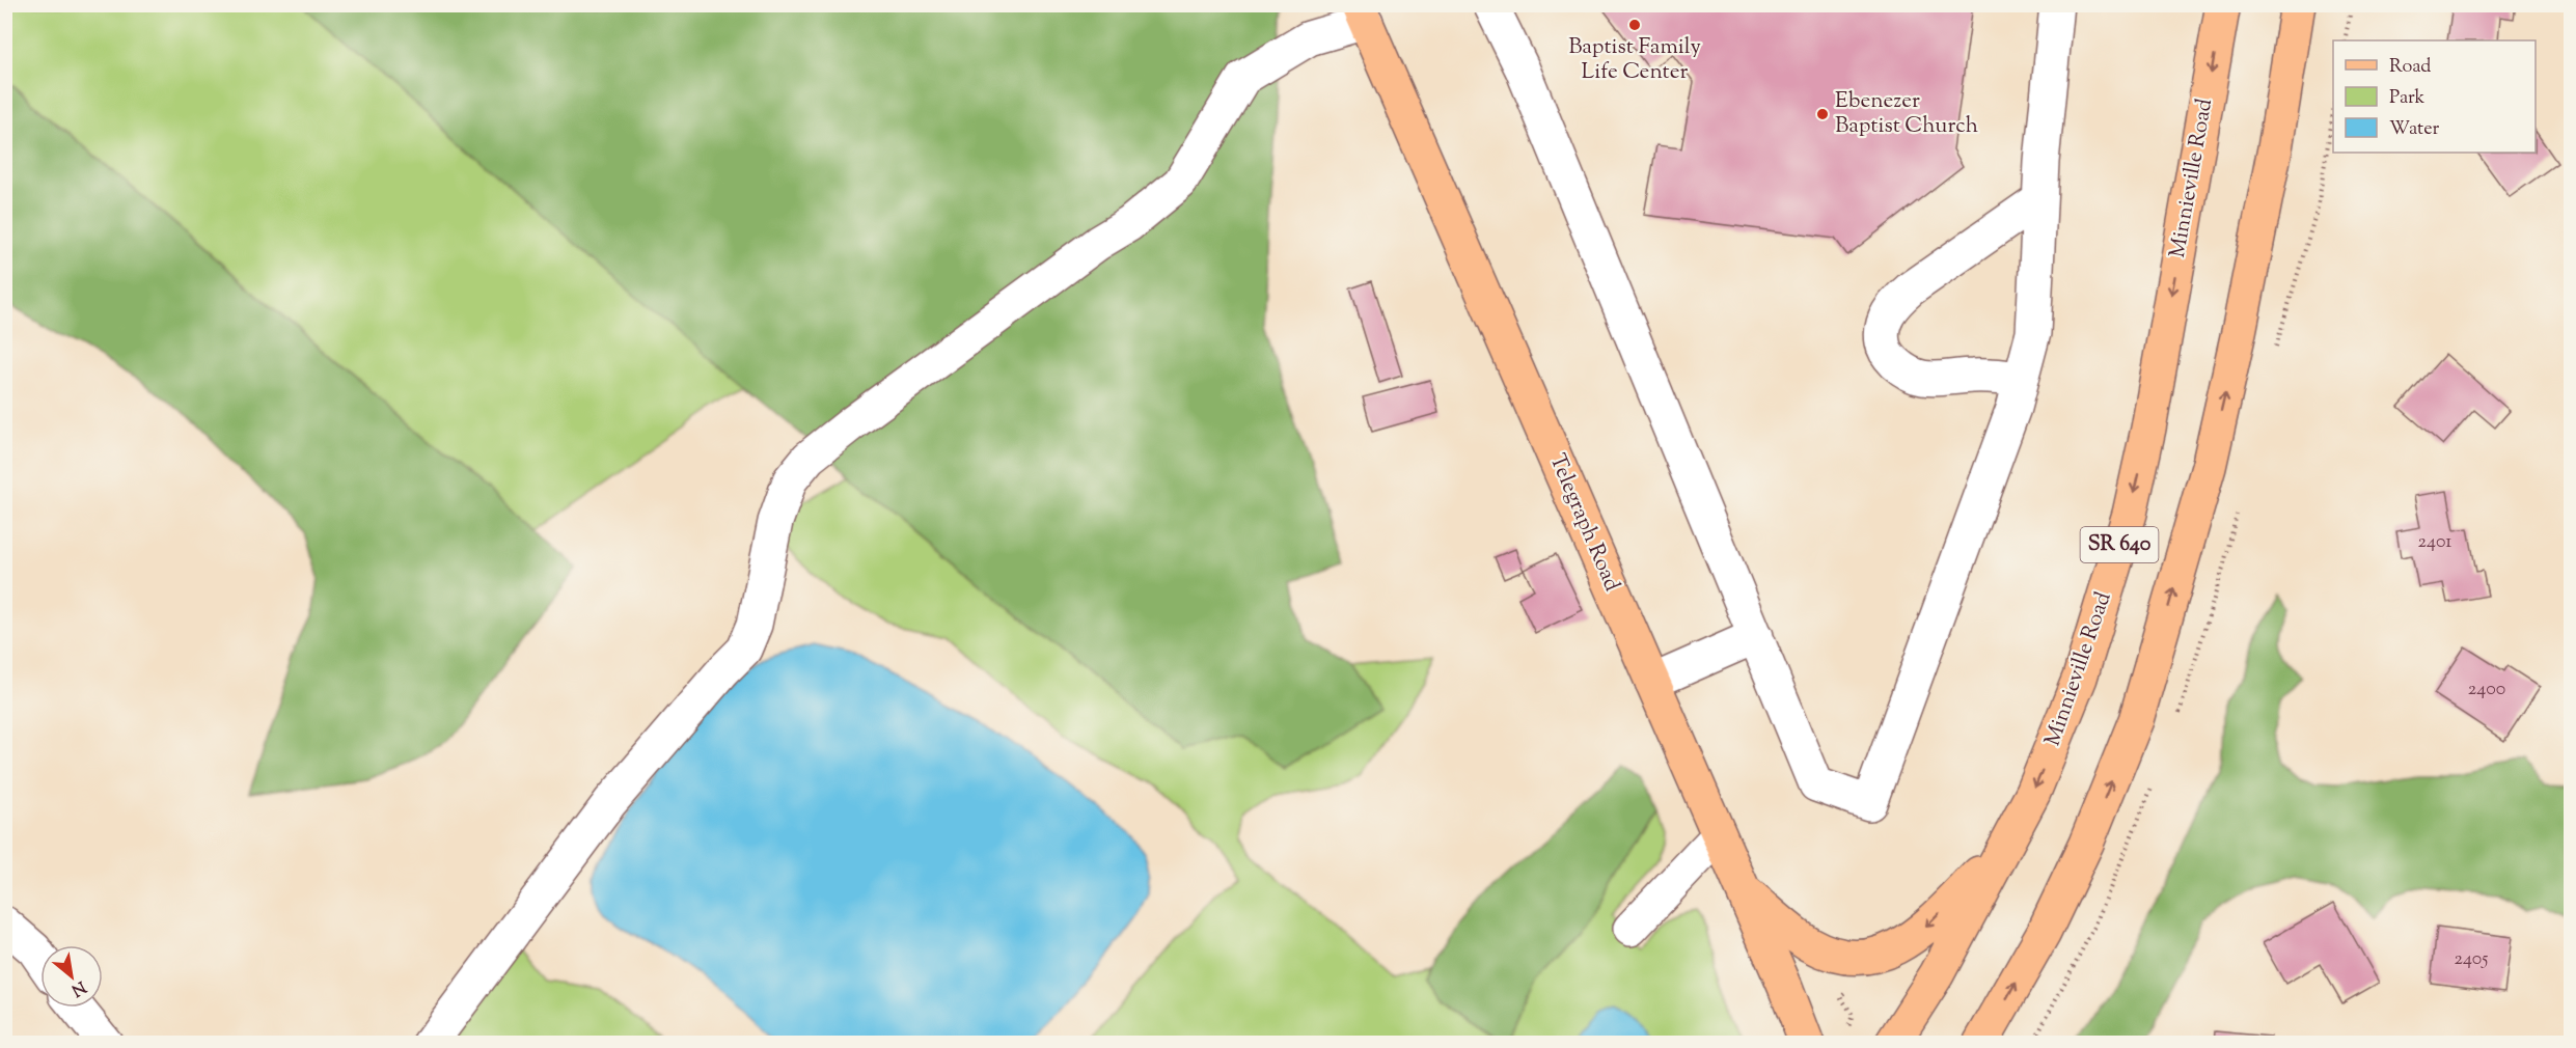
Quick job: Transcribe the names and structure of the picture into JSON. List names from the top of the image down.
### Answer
{
  "streets": {
    "main road": ["Minnieville Road", "Telegraph Road", "SR 640"]
  },
  "places": ["Baptist Family Life Center", "Ebenezer Baptist Church"],
  "house_numbers": ["2401", "2400", "2405"],
  "legend": ["Road", "Park", "Water"],
  "north": "bottom right"
}
